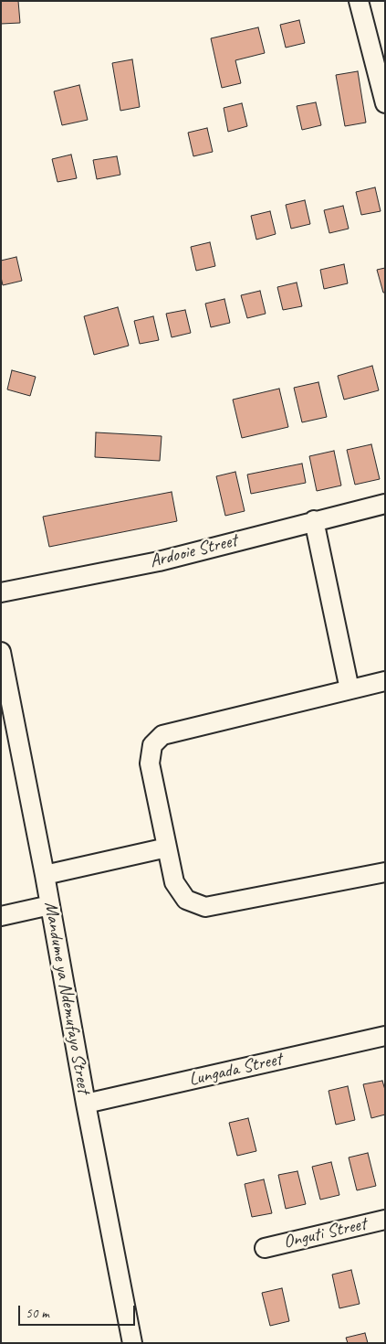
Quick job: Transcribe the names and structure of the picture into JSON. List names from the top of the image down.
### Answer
{
  "streets": {
    "street": [
      "Ardooie Street",
      "Mandume ya Ndemufayo Street",
      "Lungada Street",
      "Onguti Street"
    ]
  },
  "crossings": [
    ["Mandume ya Ndemufayo Street", "Lungada Street"]
  ],
  "scale_bar": "50 m"
}
